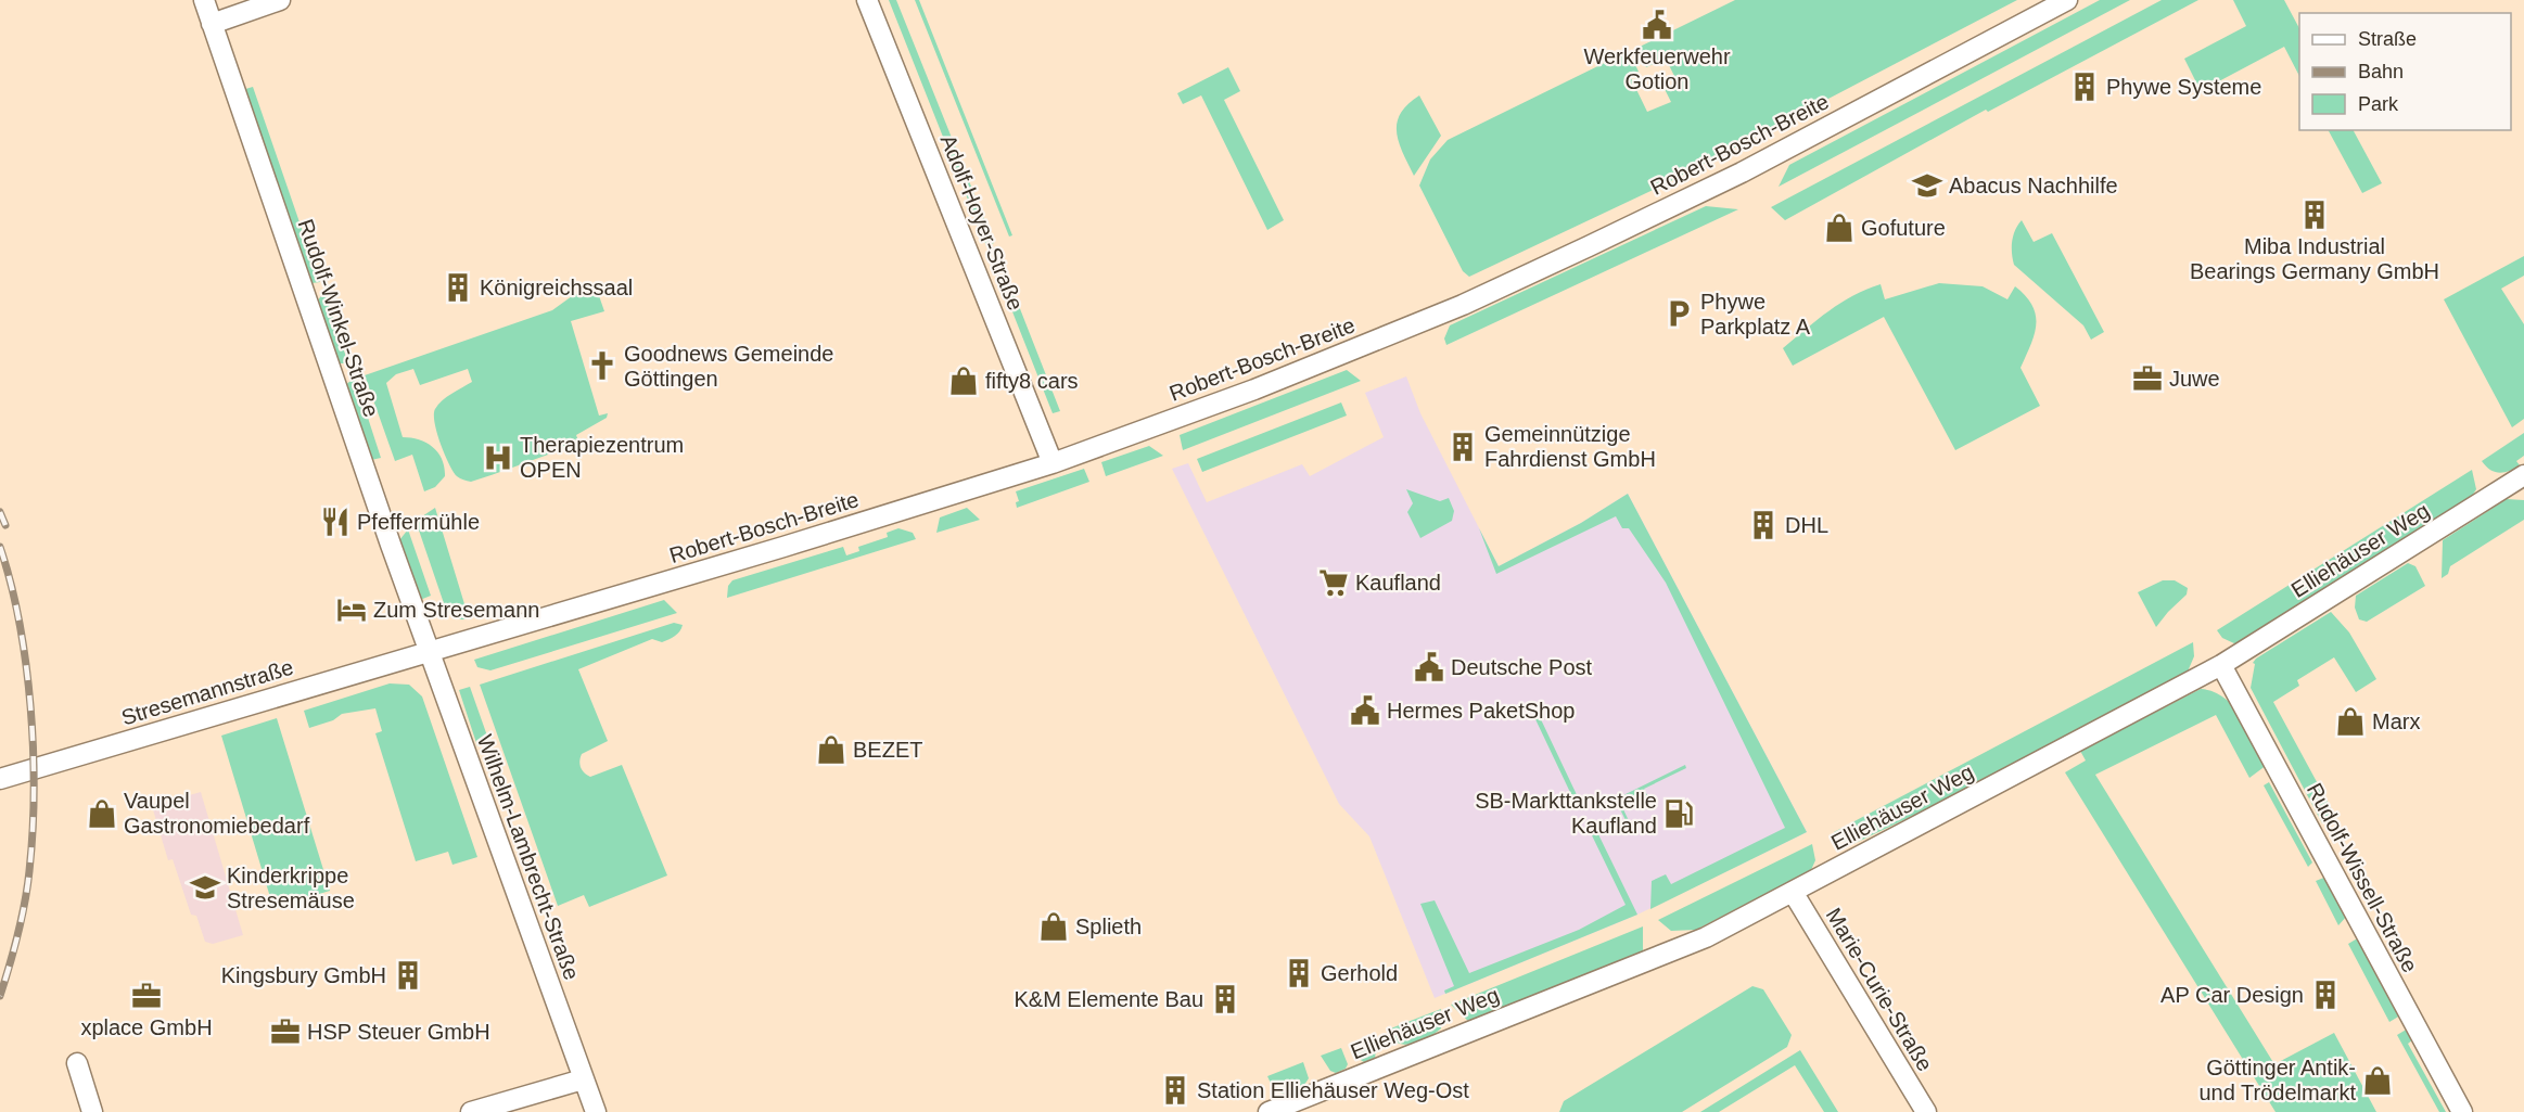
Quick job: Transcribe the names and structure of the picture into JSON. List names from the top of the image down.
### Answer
{
  "streets": {
    "street": [
      "Robert-Bosch-Breite",
      "Adolf-Hoyer-Straße",
      "Rudolf-Winkel-Straße",
      "Elliehäuser Weg",
      "Stresemannstraße",
      "Wilhelm-Lambrecht-Straße",
      "Rudolf-Wissell-Straße",
      "Marie-Curie-Straße"
    ]
  },
  "crossings": [
    ["Robert-Bosch-Breite", "Adolf-Hoyer-Straße"],
    ["Robert-Bosch-Breite", "Rudolf-Winkel-Straße"],
    ["Robert-Bosch-Breite", "Stresemannstraße"],
    ["Robert-Bosch-Breite", "Wilhelm-Lambrecht-Straße"],
    ["Rudolf-Winkel-Straße", "Stresemannstraße"],
    ["Rudolf-Winkel-Straße", "Wilhelm-Lambrecht-Straße"],
    ["Elliehäuser Weg", "Rudolf-Wissell-Straße"],
    ["Elliehäuser Weg", "Marie-Curie-Straße"],
    ["Stresemannstraße", "Wilhelm-Lambrecht-Straße"]
  ],
  "places": {
    "public building": ["Werkfeuerwehr Gotion", "Deutsche Post", "Hermes PaketShop"],
    "building": [
      "Phywe Systeme",
      "Miba Industrial Bearings Germany GmbH",
      "Königreichssaal",
      "Gemeinnützige Fahrdienst GmbH",
      "DHL",
      "Gerhold",
      "Kingsbury GmbH",
      "AP Car Design",
      "K&M Elemente Bau",
      "Station Elliehäuser Weg-Ost"
    ],
    "school or university": ["Abacus Nachhilfe", "Kinderkrippe Stresemäuse"],
    "shop": [
      "Gofuture",
      "fifty8 cars",
      "Marx",
      "BEZET",
      "Vaupel Gastronomiebedarf",
      "Splieth",
      "Göttinger Antik- und Trödelmarkt"
    ],
    "parking": ["Phywe Parkplatz A"],
    "church": ["Goodnews Gemeinde Göttingen"],
    "office": ["Juwe", "xplace GmbH", "HSP Steuer GmbH"],
    "hospital": ["Therapiezentrum OPEN"],
    "restaurant": ["Pfeffermühle"],
    "supermarket": ["Kaufland"],
    "hotel": ["Zum Stresemann"],
    "fuel station": ["SB-Markttankstelle Kaufland"]
  },
  "legend": ["Straße", "Bahn", "Park"]
}
